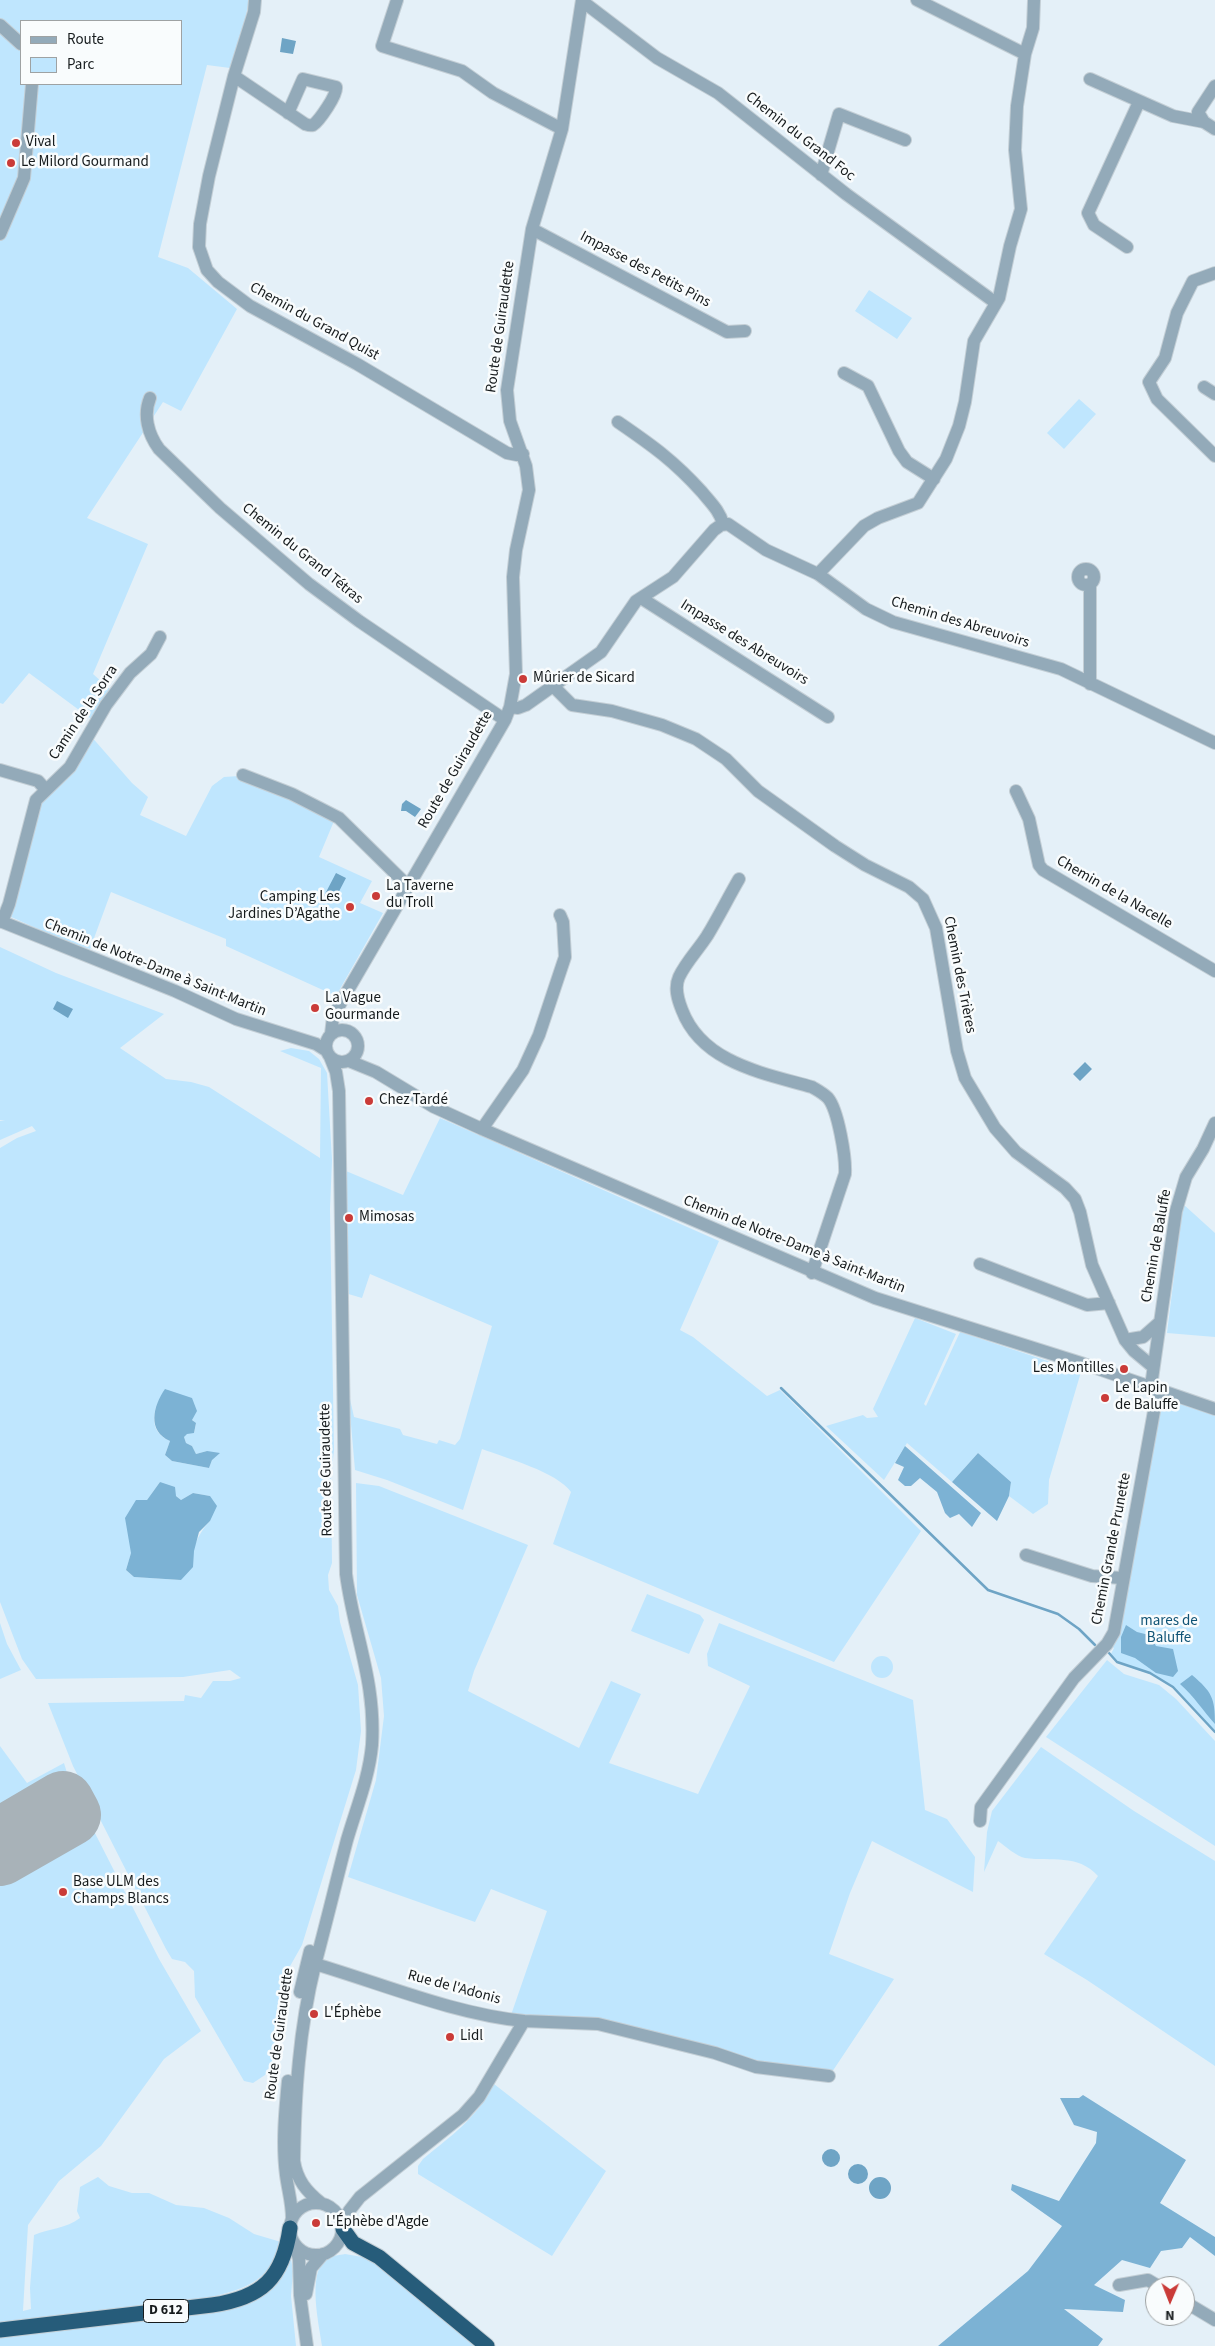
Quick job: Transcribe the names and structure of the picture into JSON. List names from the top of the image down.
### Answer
{
  "streets": {
    "highway": ["D 612"],
    "street": [
      "Chemin du Grand Foc",
      "Impasse des Petits Pins",
      "Chemin du Grand Quist",
      "Route de Guiraudette",
      "Chemin du Grand Tétras",
      "Chemin des Abreuvoirs",
      "Impasse des Abreuvoirs",
      "Camin de la Sorra",
      "Chemin de la Nacelle",
      "Chemin de Notre-Dame à Saint-Martin",
      "Chemin des Trières",
      "Chemin de Baluffe",
      "Chemin Grande Prunette",
      "Rue de l'Adonis"
    ]
  },
  "crossings": [
    ["Chemin du Grand Foc", "Route de Guiraudette"],
    ["Impasse des Petits Pins", "Route de Guiraudette"],
    ["Chemin du Grand Quist", "Route de Guiraudette"],
    ["Route de Guiraudette", "Chemin du Grand Tétras"],
    ["Route de Guiraudette", "Chemin de Notre-Dame à Saint-Martin"],
    ["Route de Guiraudette", "Rue de l'Adonis"],
    ["Route de Guiraudette", "D 612"],
    ["Camin de la Sorra", "Chemin de Notre-Dame à Saint-Martin"],
    ["Chemin de Notre-Dame à Saint-Martin", "Chemin de Baluffe"],
    ["Chemin de Notre-Dame à Saint-Martin", "Chemin Grande Prunette"],
    ["Chemin des Trières", "Chemin de Baluffe"],
    ["Chemin de Baluffe", "Chemin Grande Prunette"]
  ],
  "parks": ["mares de Baluffe"],
  "places": [
    "Vival",
    "Le Milord Gourmand",
    "Mûrier de Sicard",
    "La Taverne du Troll",
    "Camping Les Jardines D’Agathe",
    "La Vague Gourmande",
    "Chez Tardé",
    "Mimosas",
    "Les Montilles",
    "Le Lapin de Baluffe",
    "Base ULM des Champs Blancs",
    "L'Éphèbe",
    "Lidl",
    "L'Éphèbe d'Agde"
  ],
  "legend": ["Route", "Parc"],
  "north": "bottom"
}
